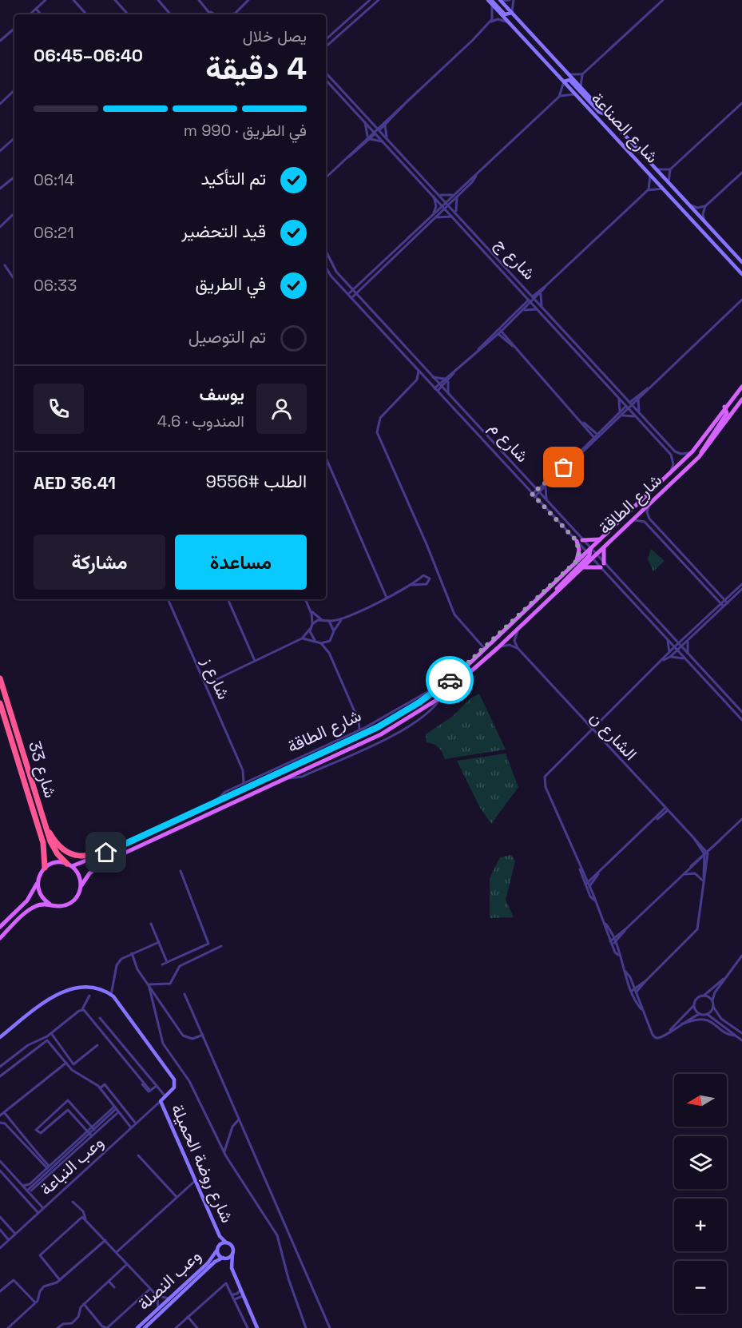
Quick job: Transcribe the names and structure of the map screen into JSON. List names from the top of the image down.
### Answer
{
  "streets": {
    "highway": ["شارع 33"],
    "main road": ["شارع الطاقة"],
    "street": [
      "شارع الصناعة",
      "شارع ج",
      "شارع م",
      "شارع ز",
      "الشارع ن",
      "شارع روضة الحميلة",
      "وعب النباعة",
      "وعب النصلة"
    ]
  },
  "crossings": [
    ["شارع ج", "شارع الطاقة"],
    ["شارع م", "شارع الطاقة"],
    ["شارع الطاقة", "شارع ز"],
    ["شارع الطاقة", "شارع 33"],
    ["شارع روضة الحميلة", "وعب النباعة"],
    ["شارع روضة الحميلة", "وعب النصلة"]
  ],
  "north": "left",
  "page": {
    "heading": ["4 دقيقة", "يصل خلال", "06:40–06:45"],
    "panel": [
      "يوسف",
      "المندوب · 4.6",
      "الطلب #9556",
      "AED 36.41"
    ],
    "bar": "في الطريق · 990 m",
    "list": [
      ["تم التأكيد", "06:14"],
      ["قيد التحضير", "06:21"],
      ["في الطريق", "06:33"],
      "تم التوصيل"
    ],
    "buttons": ["مساعدة", "مشاركة"],
    "map_buttons": ["+", "−"]
  }
}
